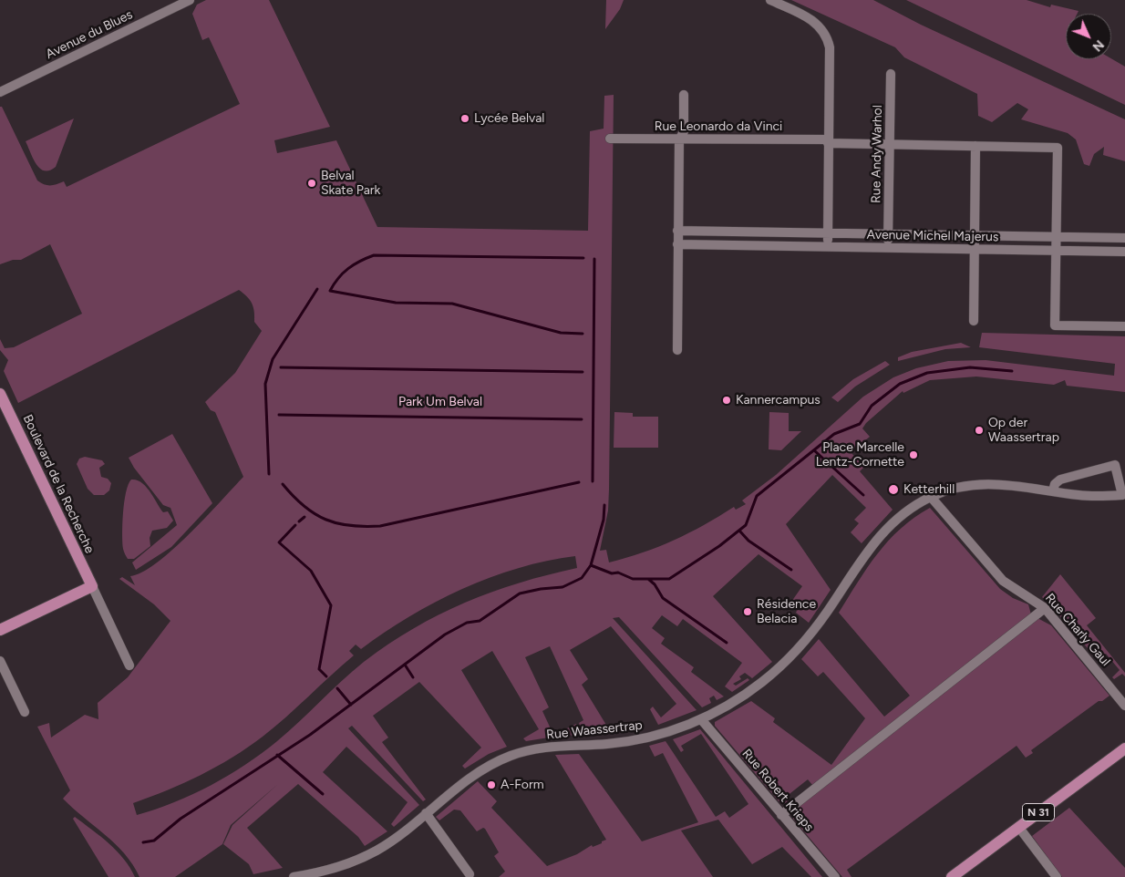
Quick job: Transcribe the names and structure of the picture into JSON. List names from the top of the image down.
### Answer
{
  "streets": {
    "main road": ["Boulevard de la Recherche", "N 31"],
    "street": [
      "Avenue du Blues",
      "Rue Leonardo da Vinci",
      "Rue Andy Warhol",
      "Avenue Michel Majerus",
      "Rue Charly Gaul",
      "Rue Waassertrap",
      "Rue Robert Krieps"
    ]
  },
  "crossings": [
    ["Rue Leonardo da Vinci", "Rue Andy Warhol"],
    ["Rue Leonardo da Vinci", "Avenue Michel Majerus"],
    ["Rue Andy Warhol", "Avenue Michel Majerus"],
    ["Rue Charly Gaul", "Rue Waassertrap"],
    ["Rue Waassertrap", "Rue Robert Krieps"]
  ],
  "parks": ["Park Um Belval"],
  "places": [
    "Lycée Belval",
    "Belval Skate Park",
    "Kannercampus",
    "Op der Waassertrap",
    "Place Marcelle Lentz-Cornette",
    "Ketterhill",
    "Résidence Belacia",
    "A-Form"
  ],
  "north": "bottom right"
}
